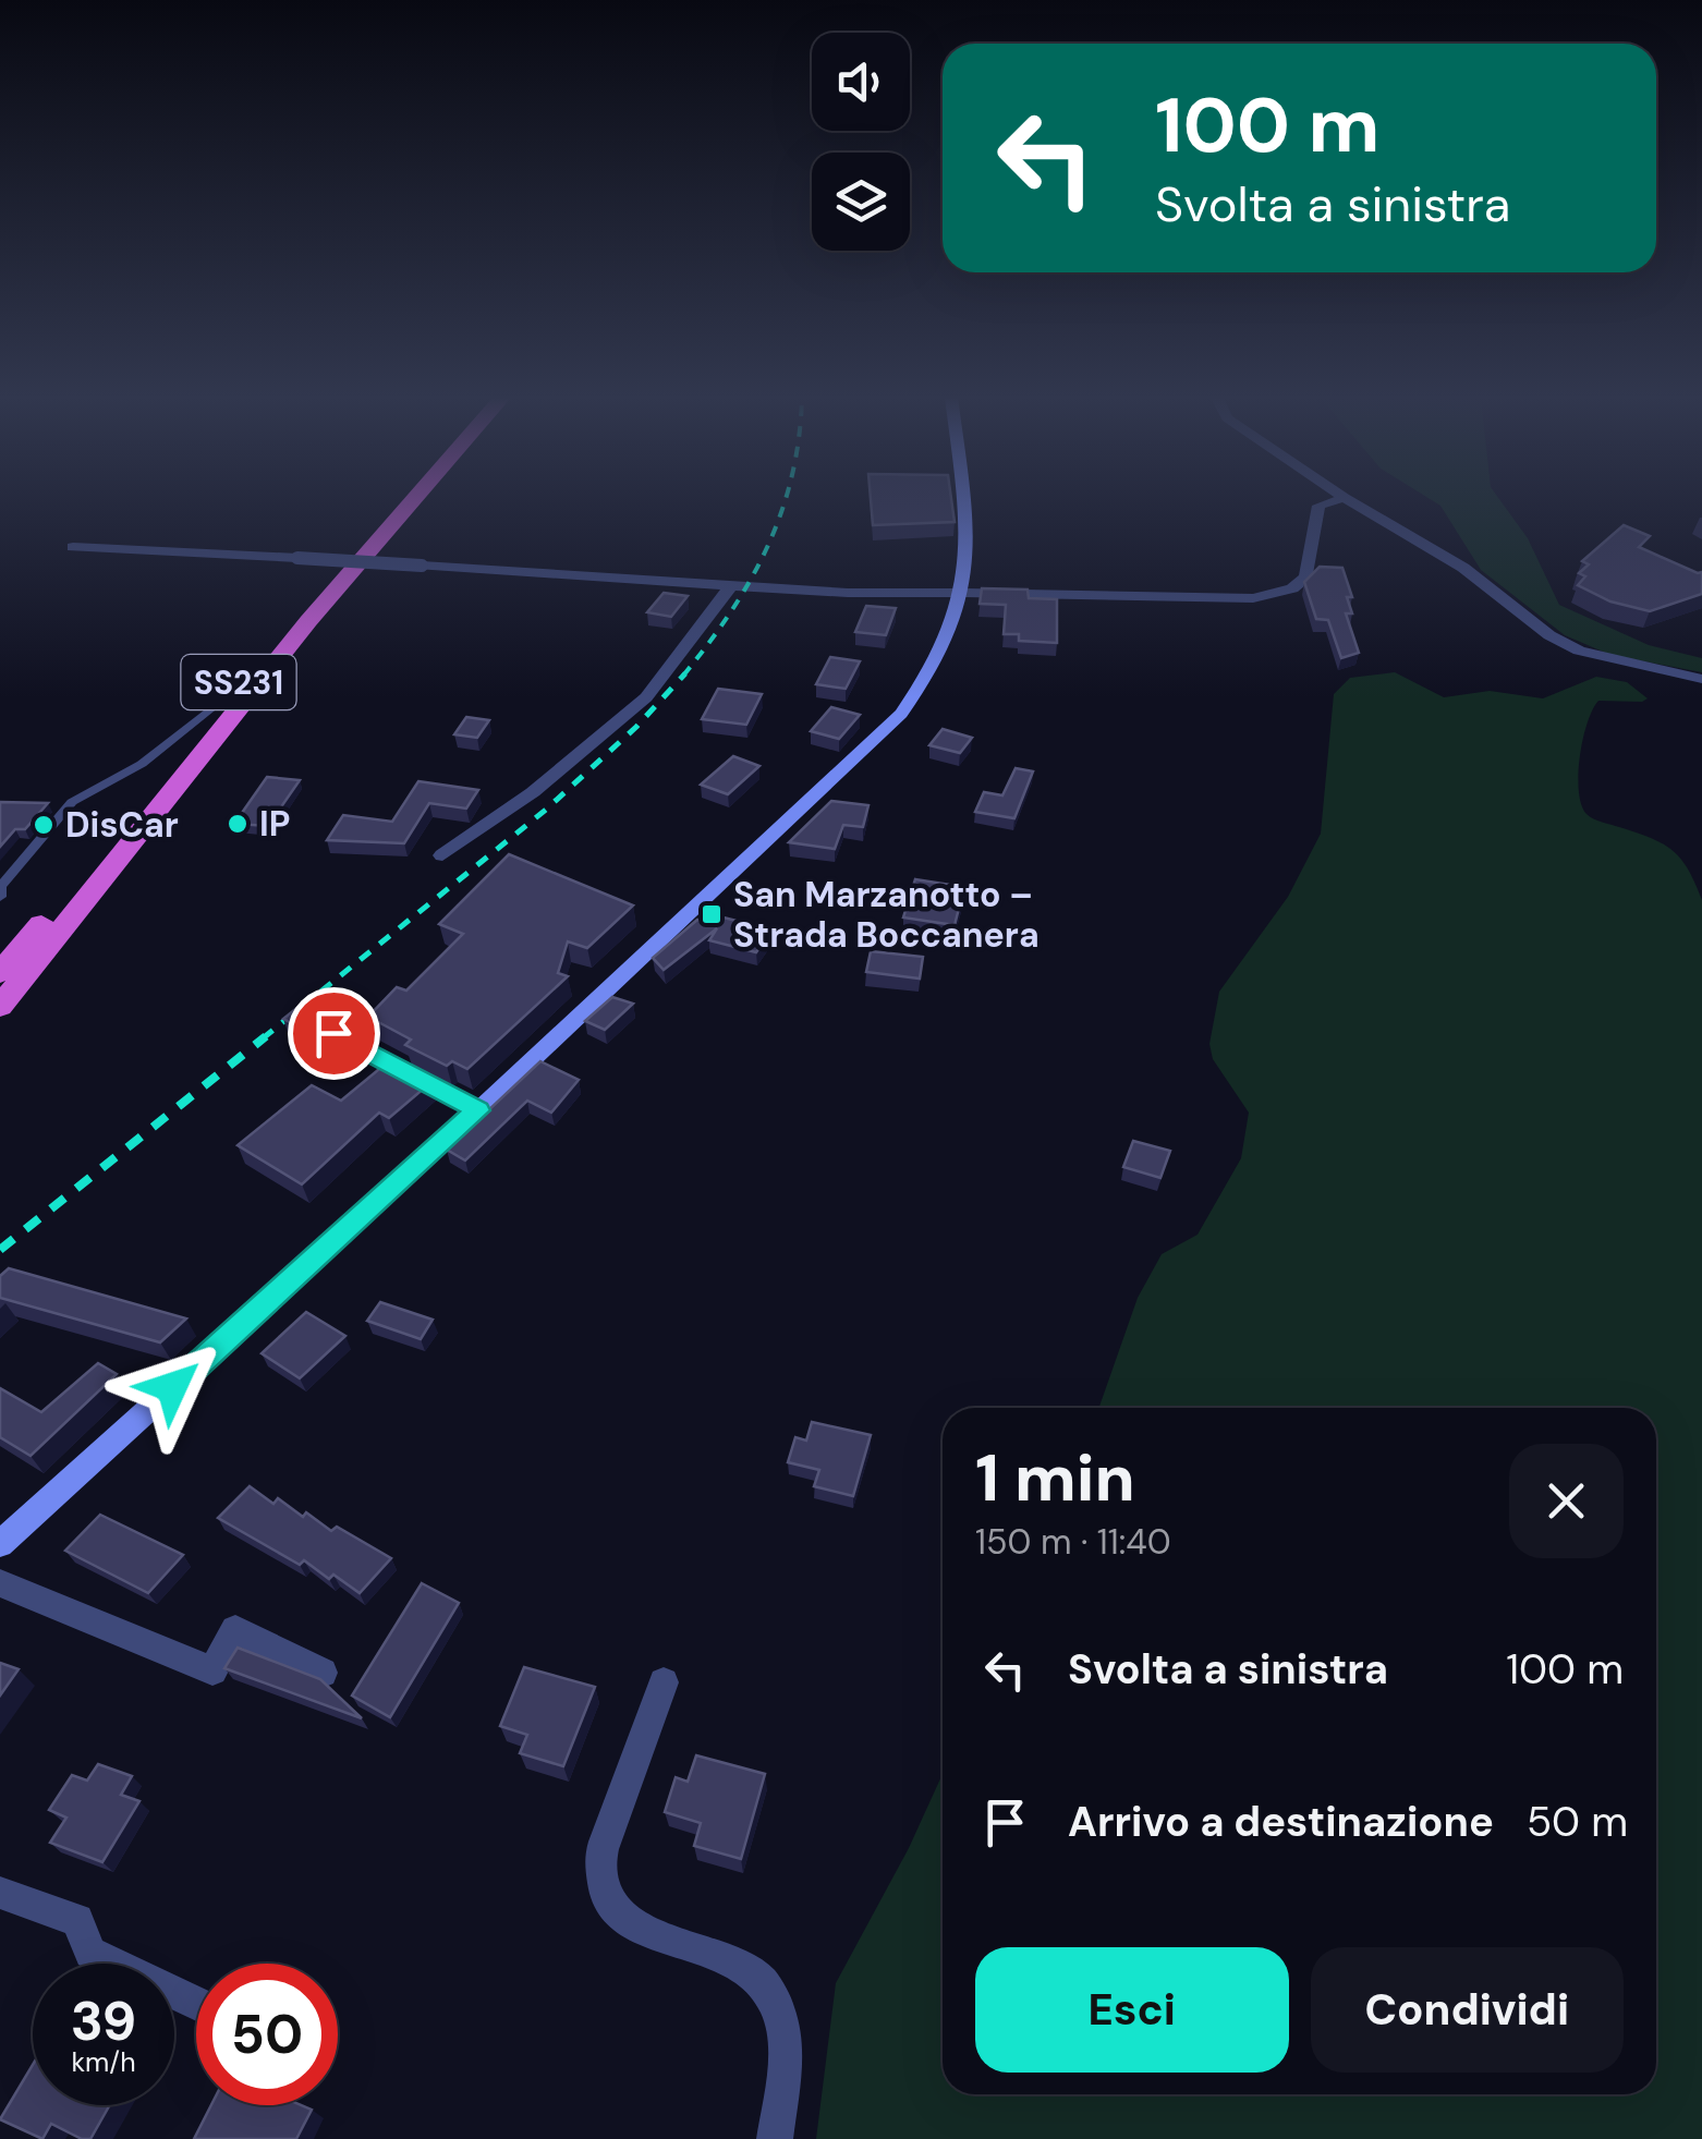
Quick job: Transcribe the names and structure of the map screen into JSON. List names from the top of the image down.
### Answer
{
  "streets": {
    "highway": ["SS231"]
  },
  "places": {
    "other": ["IP", "DisCar"],
    "transit": ["San Marzanotto – Strada Boccanera"]
  },
  "page": {
    "turn": ["100 m", "Svolta a sinistra"],
    "heading": ["1 min", "150 m · 11:40"],
    "list": [
      {
        "name": "Svolta a sinistra",
        "value": "100 m"
      },
      {
        "name": "Arrivo a destinazione",
        "value": "50 m"
      }
    ],
    "buttons": ["Esci", "Condividi"],
    "speed": "39 km/h",
    "limit": "50"
  }
}
